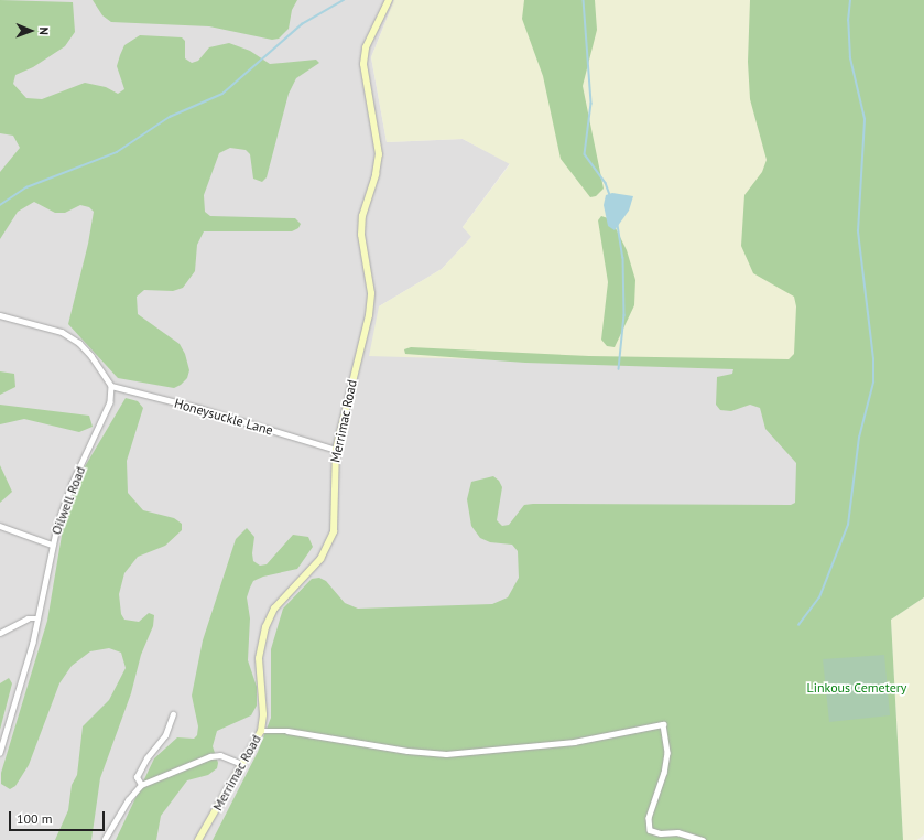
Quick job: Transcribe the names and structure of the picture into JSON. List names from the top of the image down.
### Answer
{
  "streets": {
    "street": ["Honeysuckle Lane", "Merrimac Road", "Oilwell Road"]
  },
  "crossings": [
    ["Honeysuckle Lane", "Merrimac Road"],
    ["Honeysuckle Lane", "Oilwell Road"]
  ],
  "parks": ["Linkous Cemetery"],
  "scale_bar": "100 m",
  "north": "right"
}
